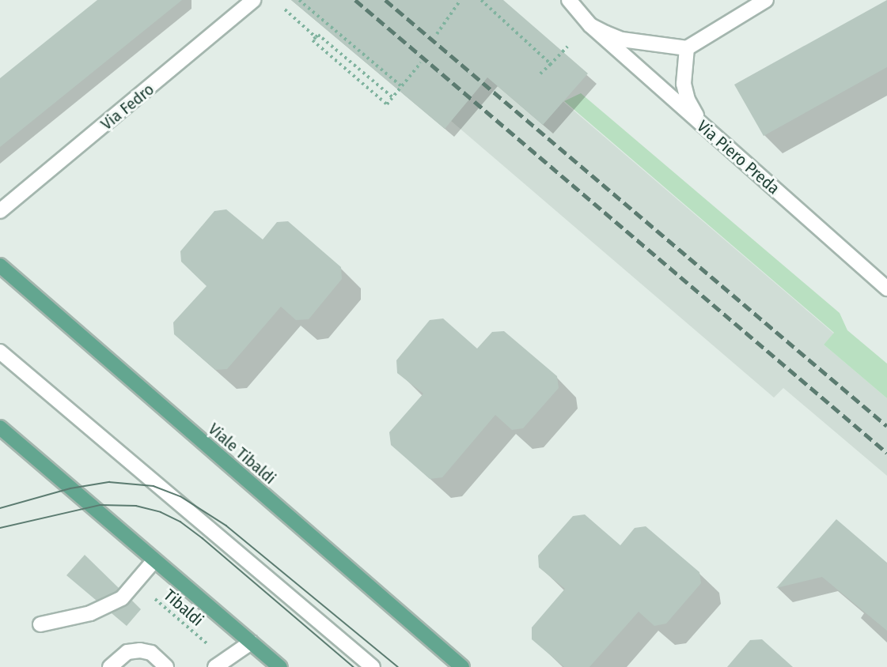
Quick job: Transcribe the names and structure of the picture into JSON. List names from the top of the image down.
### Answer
{
  "streets": {
    "main road": ["Viale Tibaldi"],
    "street": ["Via Fedro", "Via Piero Preda"],
    "path": ["Tibaldi"]
  }
}
